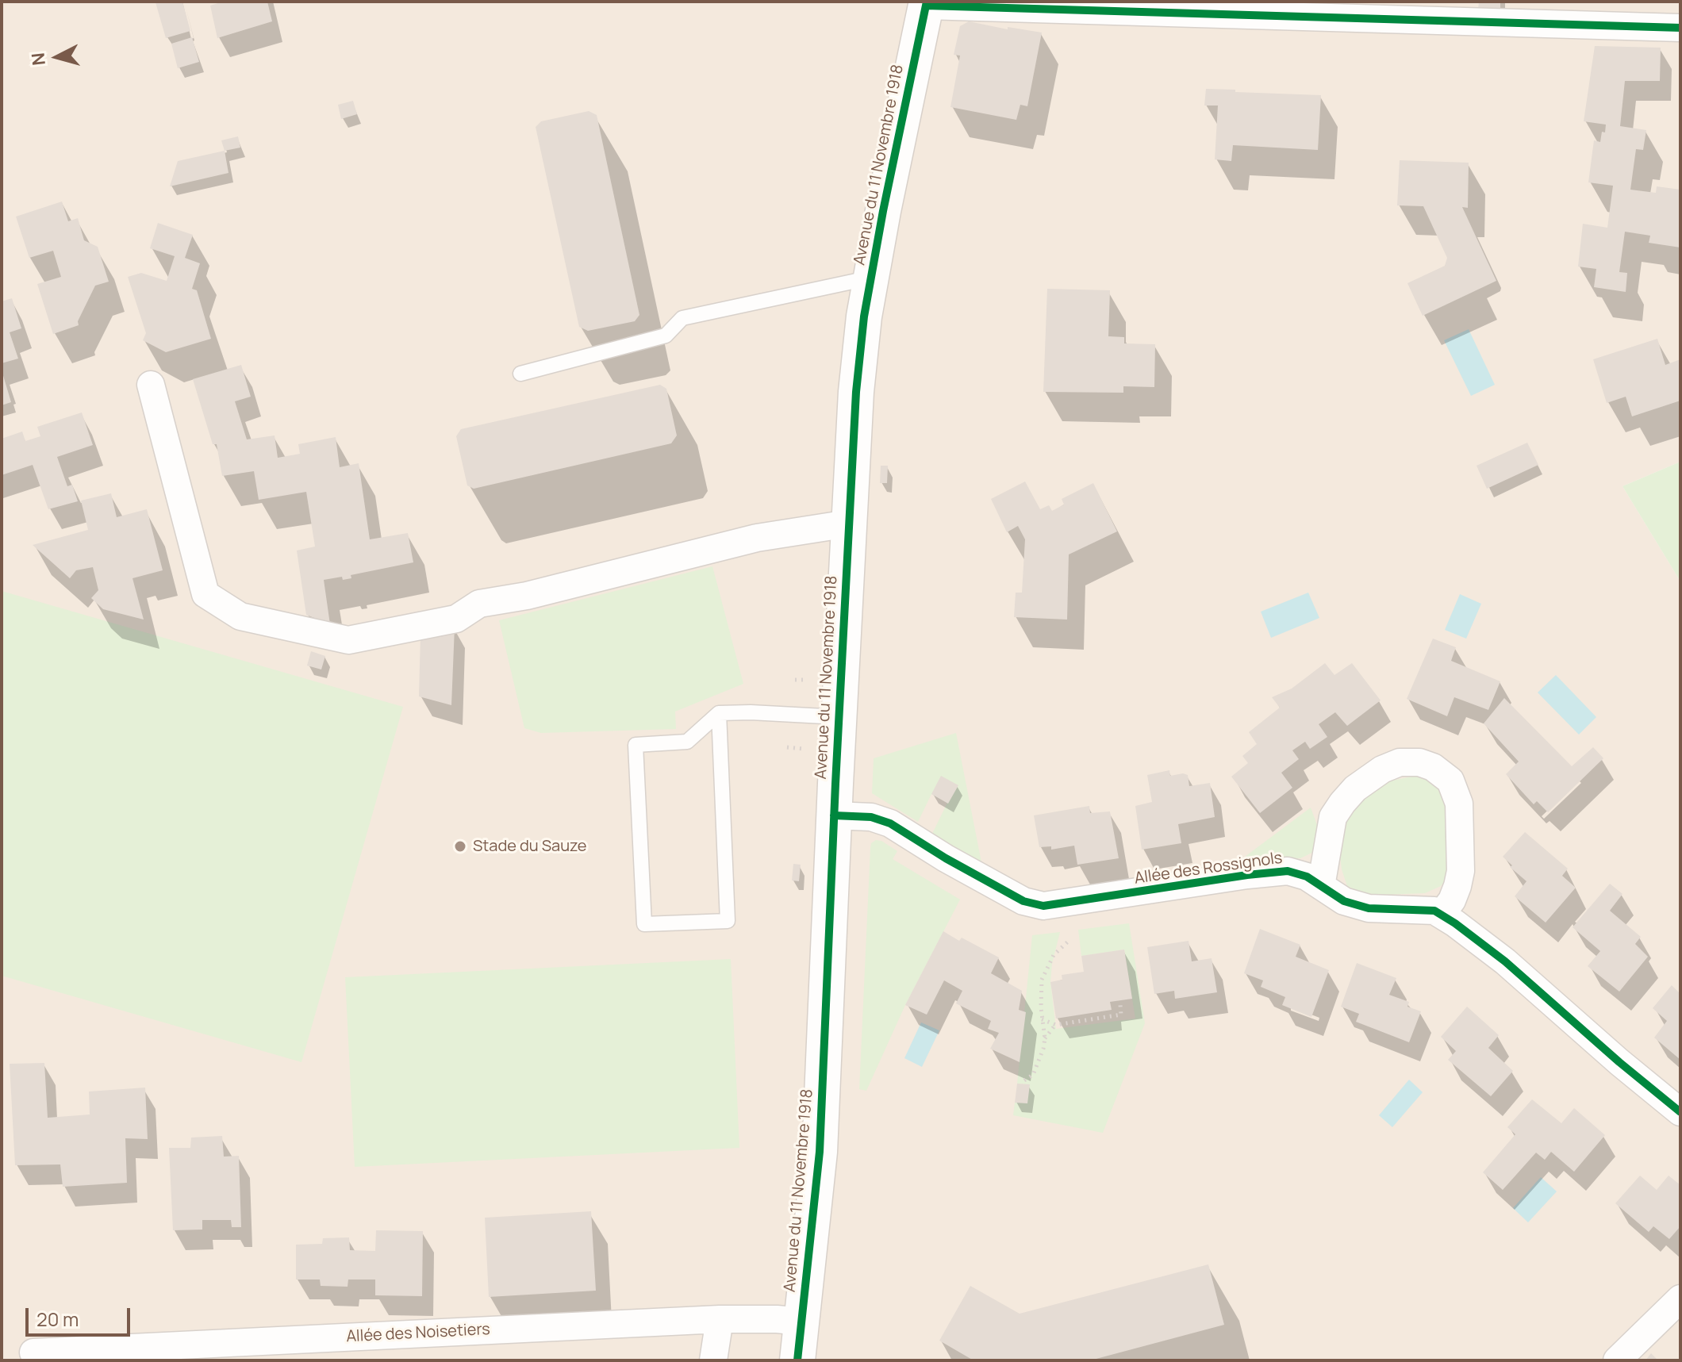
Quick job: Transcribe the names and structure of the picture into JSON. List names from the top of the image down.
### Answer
{
  "streets": {
    "main road": ["Avenue du 11 Novembre 1918"],
    "street": ["Allée des Rossignols", "Allée des Noisetiers"]
  },
  "crossings": [
    ["Avenue du 11 Novembre 1918", "Allée des Rossignols"],
    ["Avenue du 11 Novembre 1918", "Allée des Noisetiers"]
  ],
  "places": ["Stade du Sauze"],
  "scale_bar": "20 m",
  "north": "left"
}
